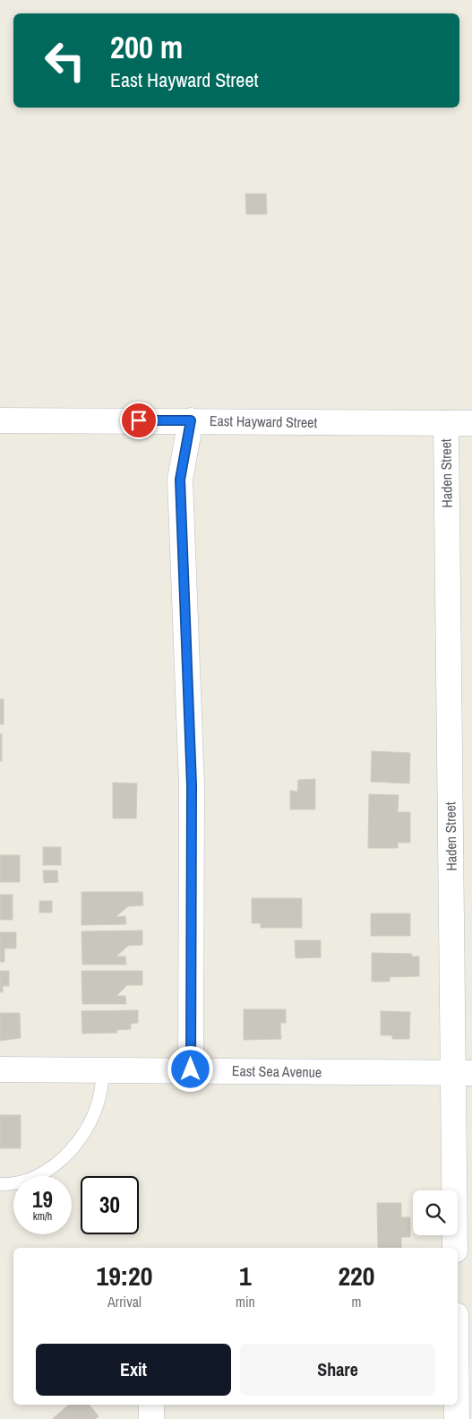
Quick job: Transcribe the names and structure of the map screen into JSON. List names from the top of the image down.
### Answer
{
  "streets": {
    "street": ["East Hayward Street", "Haden Street", "East Sea Avenue"]
  },
  "crossings": [
    ["East Hayward Street", "Haden Street"],
    ["Haden Street", "East Sea Avenue"]
  ],
  "page": {
    "turn": ["200 m", "East Hayward Street"],
    "speed": "19 km/h",
    "limit": "30",
    "eta": [
      "19:20",
      "Arrival",
      "1",
      "min",
      "220",
      "m"
    ],
    "buttons": ["Exit", "Share"]
  }
}
